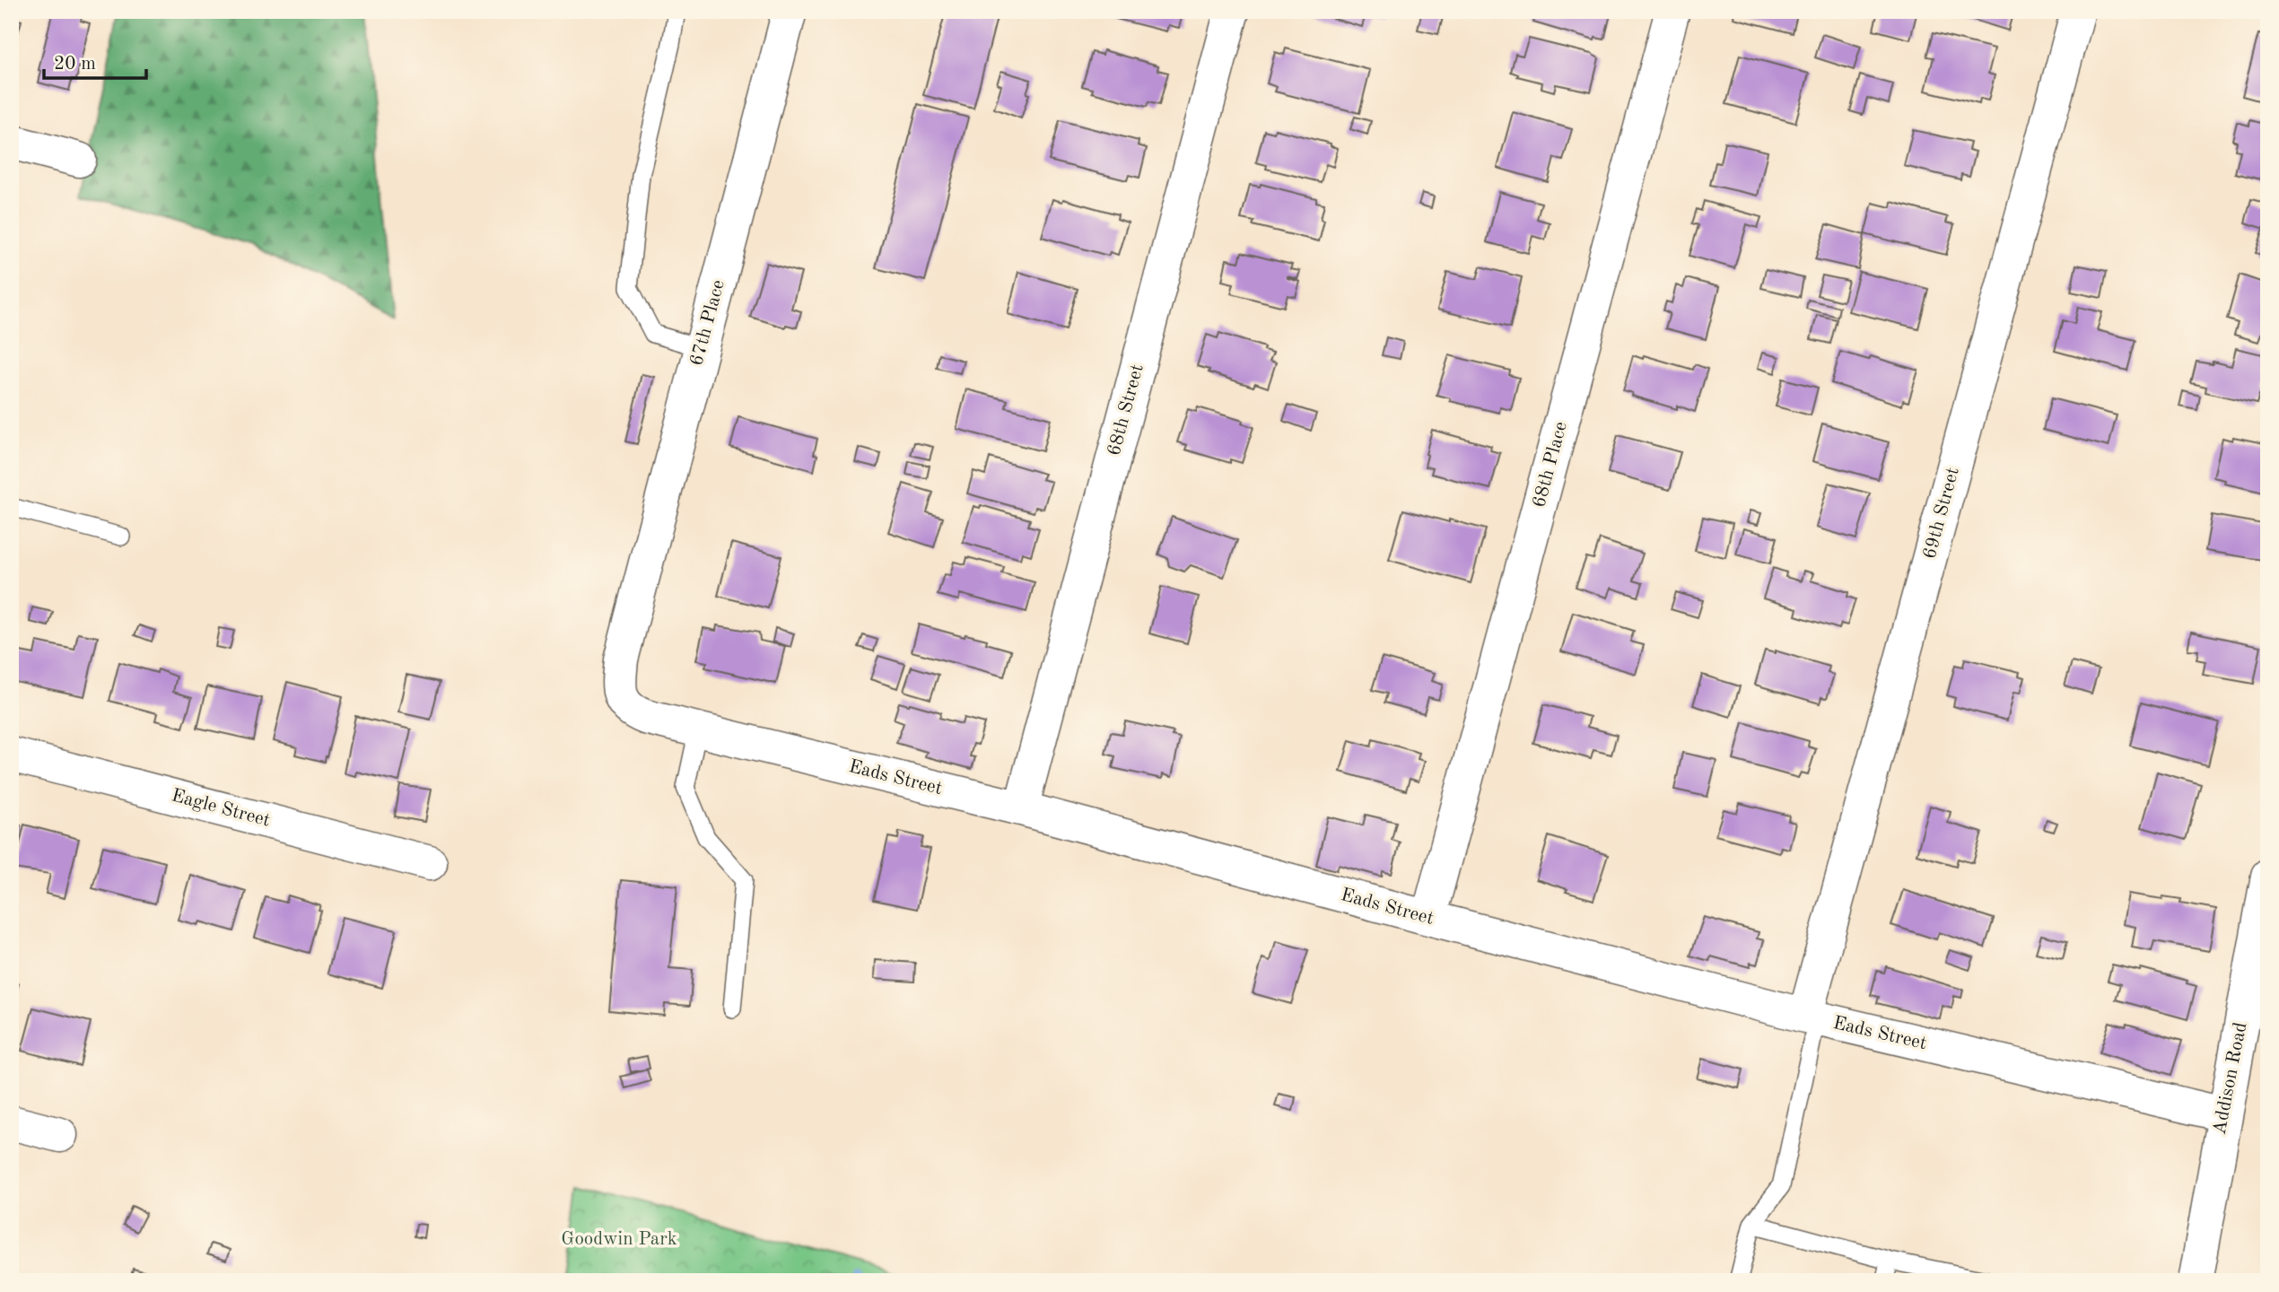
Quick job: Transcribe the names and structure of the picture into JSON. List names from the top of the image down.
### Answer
{
  "streets": {
    "street": [
      "67th Place",
      "68th Street",
      "68th Place",
      "69th Street",
      "Eads Street",
      "Eagle Street",
      "Addison Road"
    ]
  },
  "crossings": [
    ["67th Place", "Eads Street"],
    ["68th Street", "Eads Street"],
    ["68th Place", "Eads Street"],
    ["69th Street", "Eads Street"],
    ["Eads Street", "Addison Road"]
  ],
  "parks": ["Goodwin Park"],
  "scale_bar": "20 m"
}
